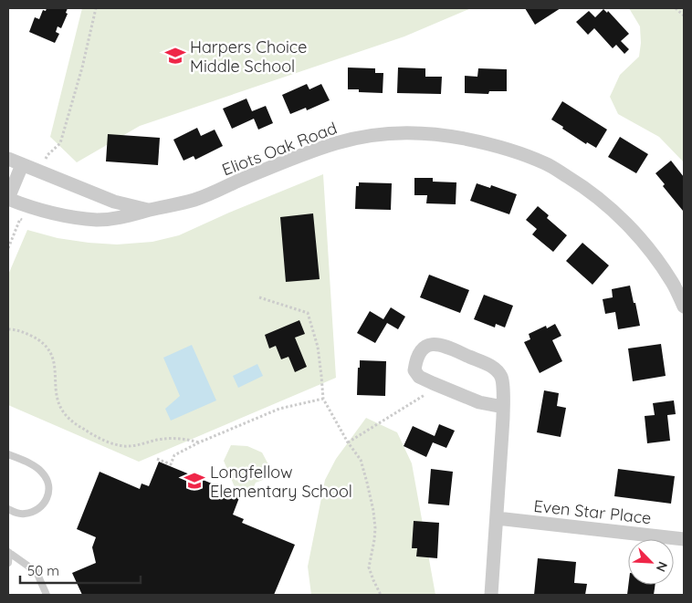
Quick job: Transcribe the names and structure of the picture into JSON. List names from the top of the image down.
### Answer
{
  "streets": {
    "street": ["Eliots Oak Road", "Even Star Place"]
  },
  "places": {
    "school or university": ["Harpers Choice Middle School", "Longfellow Elementary School"]
  },
  "scale_bar": "50 m",
  "north": "bottom right"
}
